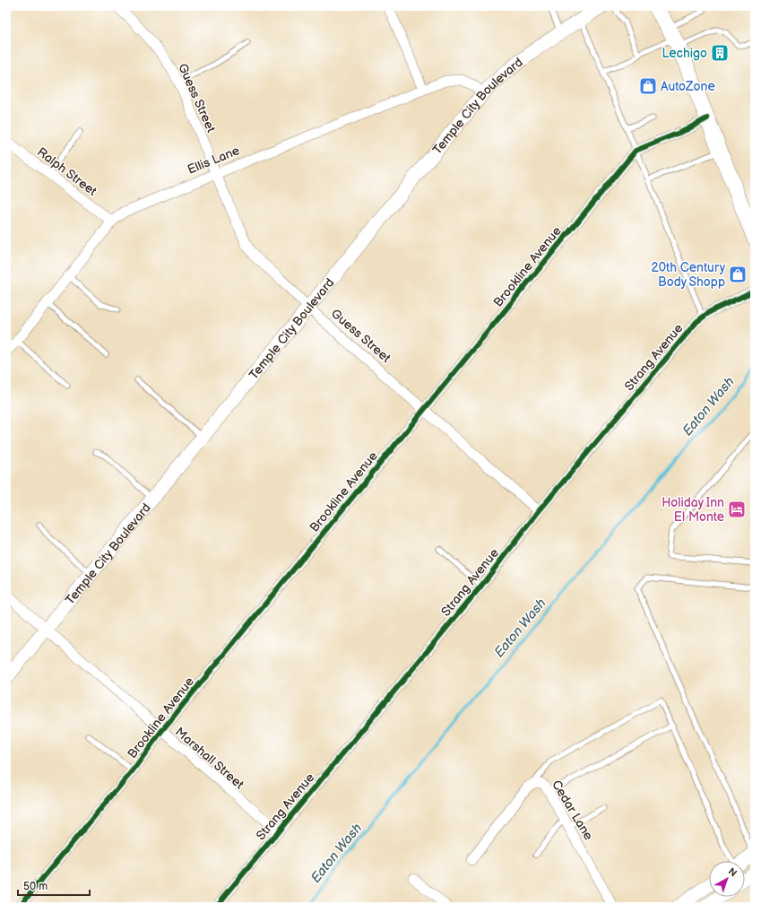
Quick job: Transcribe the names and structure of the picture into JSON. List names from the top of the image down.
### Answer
{
  "streets": {
    "main road": ["Temple City Boulevard"],
    "street": [
      "Guess Street",
      "Ellis Lane",
      "Ralph Street",
      "Brookline Avenue",
      "Strang Avenue",
      "Marshall Street",
      "Cedar Lane"
    ]
  },
  "crossings": [
    ["Guess Street", "Temple City Boulevard"],
    ["Guess Street", "Ellis Lane"],
    ["Guess Street", "Brookline Avenue"],
    ["Guess Street", "Strang Avenue"],
    ["Temple City Boulevard", "Ellis Lane"],
    ["Temple City Boulevard", "Marshall Street"],
    ["Ellis Lane", "Ralph Street"],
    ["Brookline Avenue", "Marshall Street"],
    ["Strang Avenue", "Marshall Street"]
  ],
  "water": ["Eaton Wash"],
  "places": {
    "building": ["Lechigo"],
    "shop": ["AutoZone", "20th Century Body Shopp"],
    "hotel": ["Holiday Inn El Monte"]
  },
  "scale_bar": "50 m",
  "north": "top right"
}
